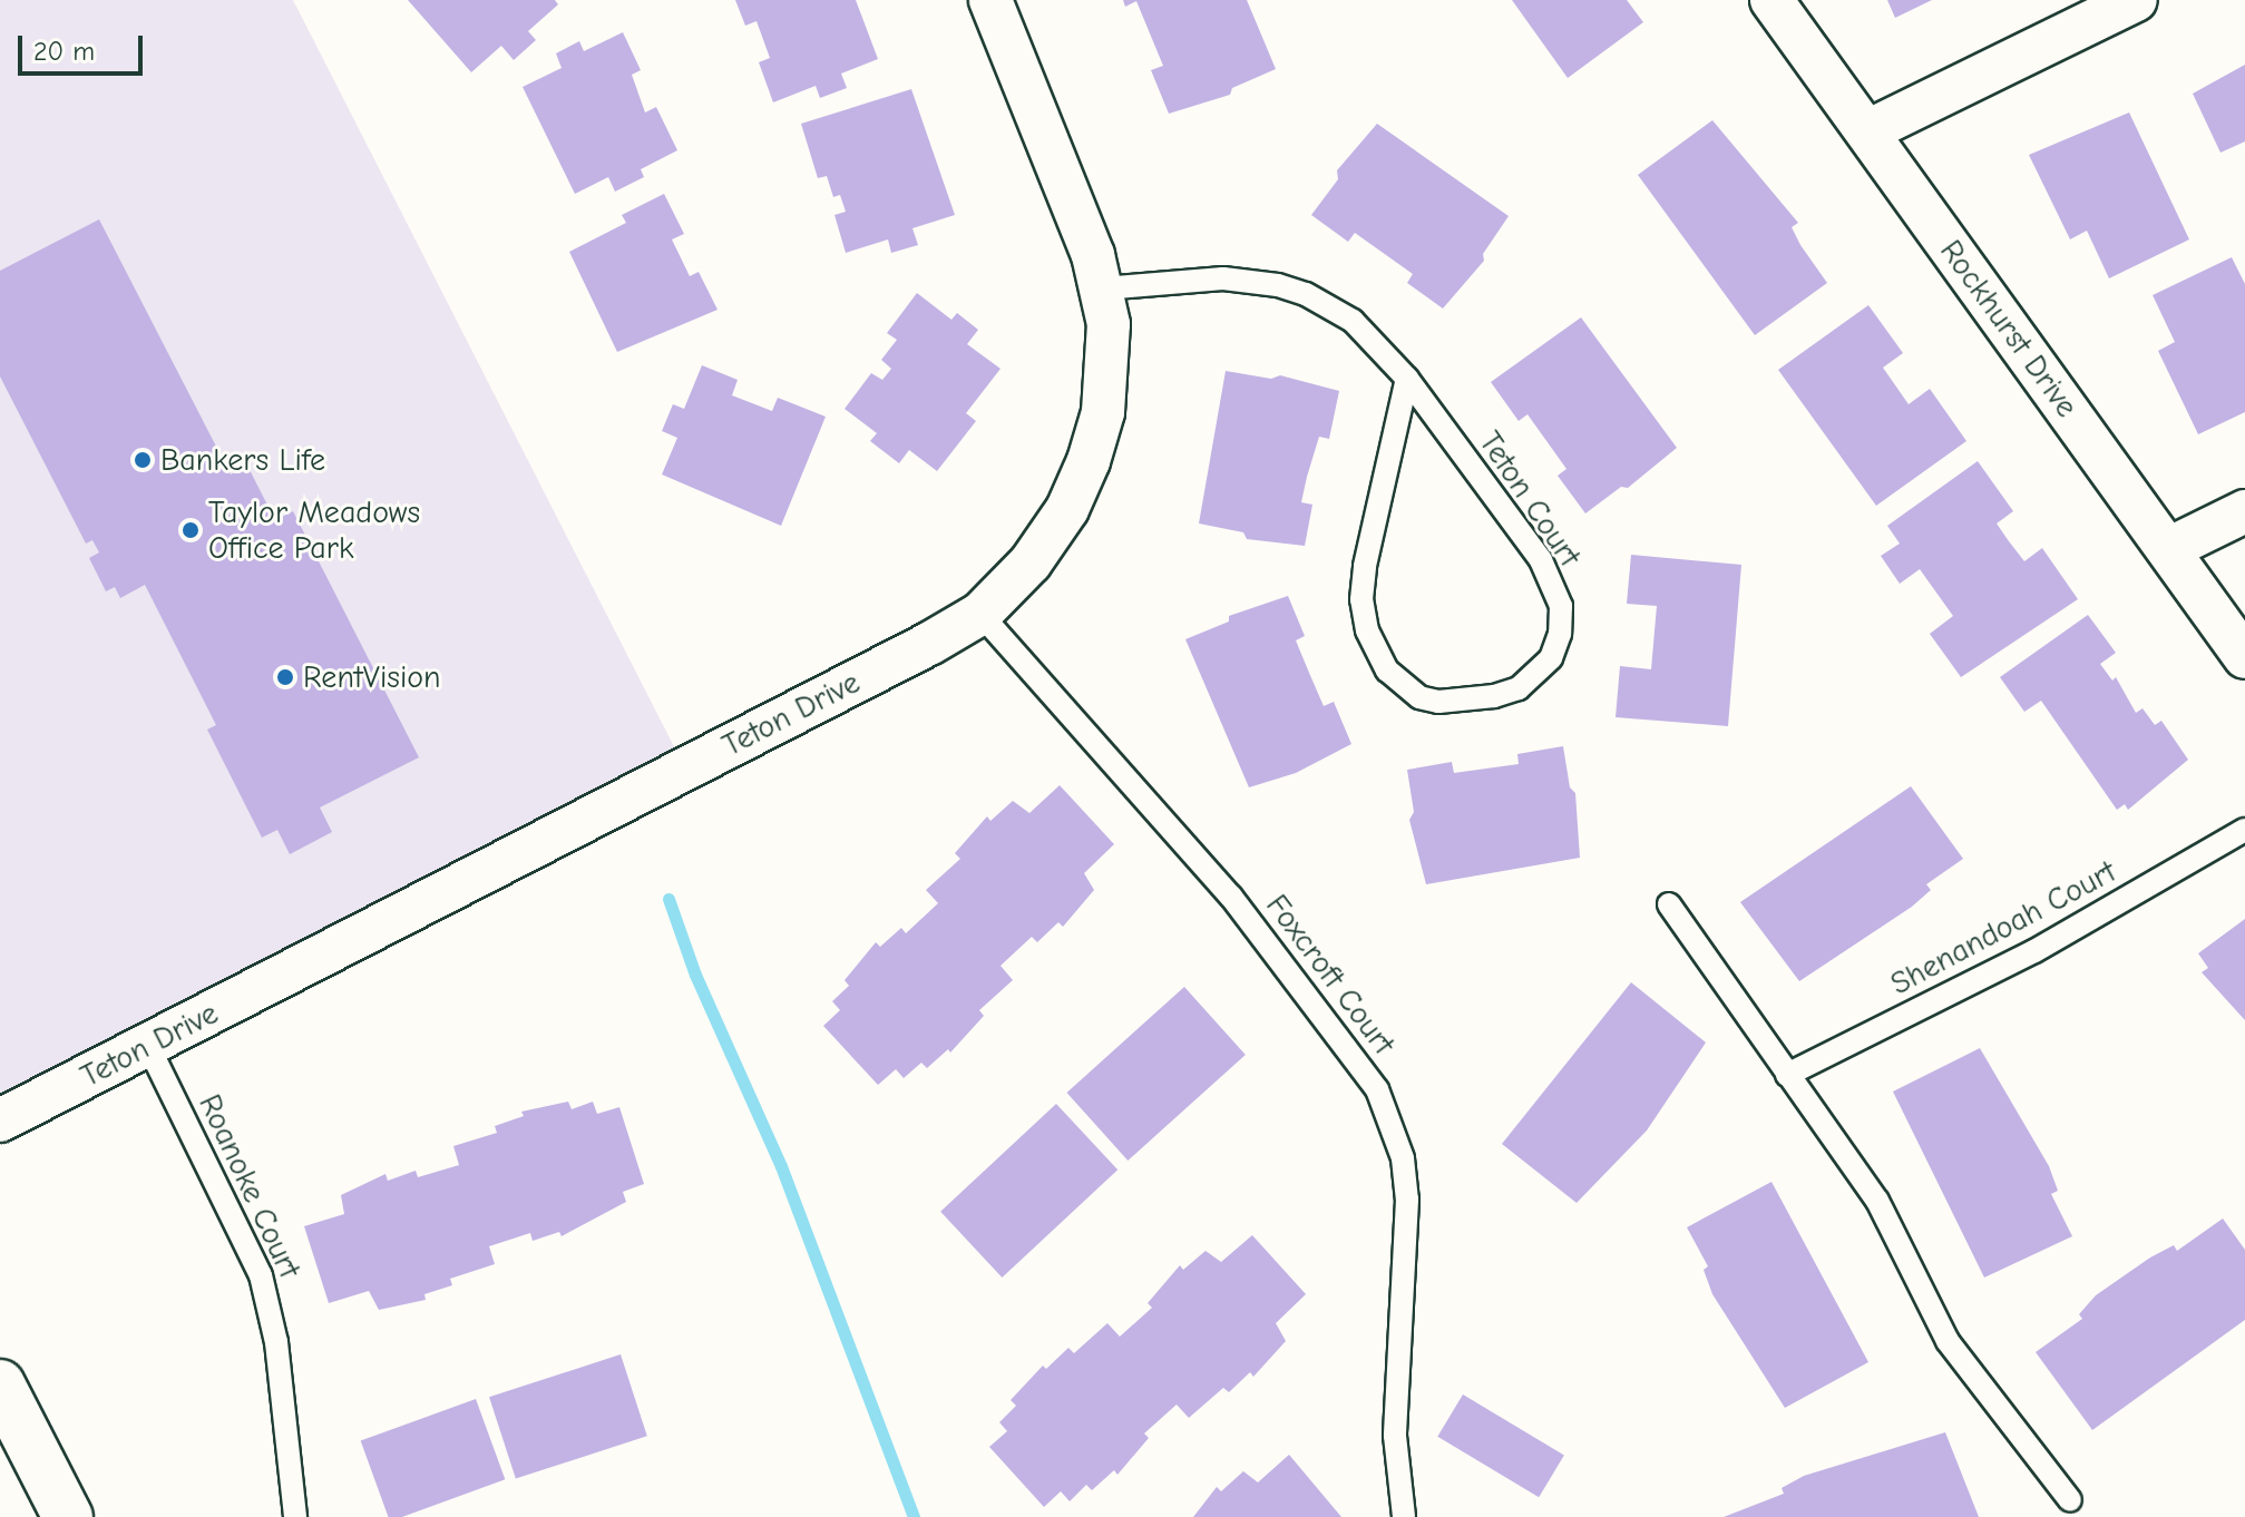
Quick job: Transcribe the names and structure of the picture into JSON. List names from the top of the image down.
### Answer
{
  "streets": {
    "street": ["Rockhurst Drive", "Teton Drive"],
    "lane": [
      "Teton Court",
      "Shenandoah Court",
      "Foxcroft Court",
      "Roanoke Court"
    ]
  },
  "crossings": [
    ["Teton Court", "Teton Drive"],
    ["Teton Drive", "Foxcroft Court"],
    ["Teton Drive", "Roanoke Court"]
  ],
  "places": ["Bankers Life", "Taylor Meadows Office Park", "RentVision"],
  "scale_bar": "20 m"
}
